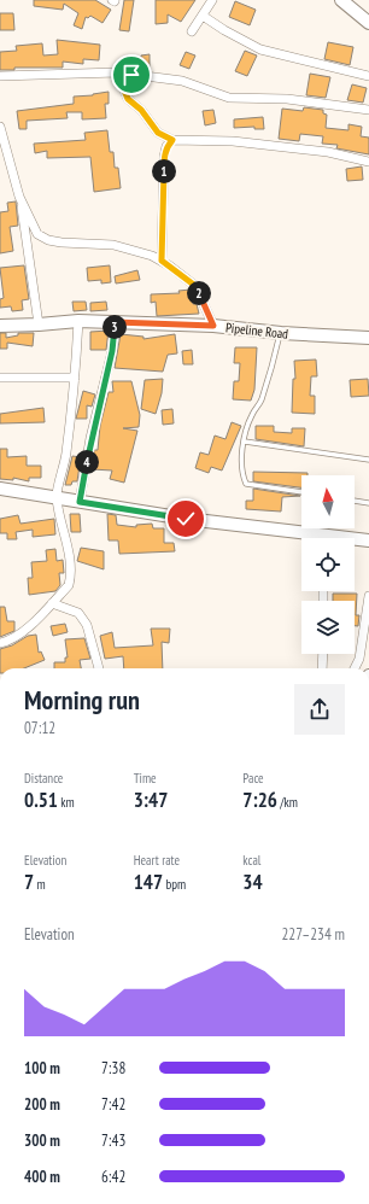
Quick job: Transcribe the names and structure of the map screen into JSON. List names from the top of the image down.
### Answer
{
  "streets": {
    "main road": ["Pipeline Road"]
  },
  "north": "top",
  "page": {
    "pins": [
      "1",
      "2",
      "3",
      "4"
    ],
    "heading": ["Morning run", "07:12"],
    "stats": [
      ["Distance", "0.51 km"],
      ["Time", "3:47"],
      ["Pace", "7:26 /km"],
      ["Elevation", "7 m"],
      ["Heart rate", "147 bpm"],
      ["kcal", "34"]
    ],
    "chart": ["Elevation", "227–234 m"],
    "list": [
      {
        "name": "100 m",
        "note": "7:38"
      },
      {
        "name": "200 m",
        "note": "7:42"
      },
      {
        "name": "300 m",
        "note": "7:43"
      },
      {
        "name": "400 m",
        "note": "6:42"
      }
    ]
  }
}
